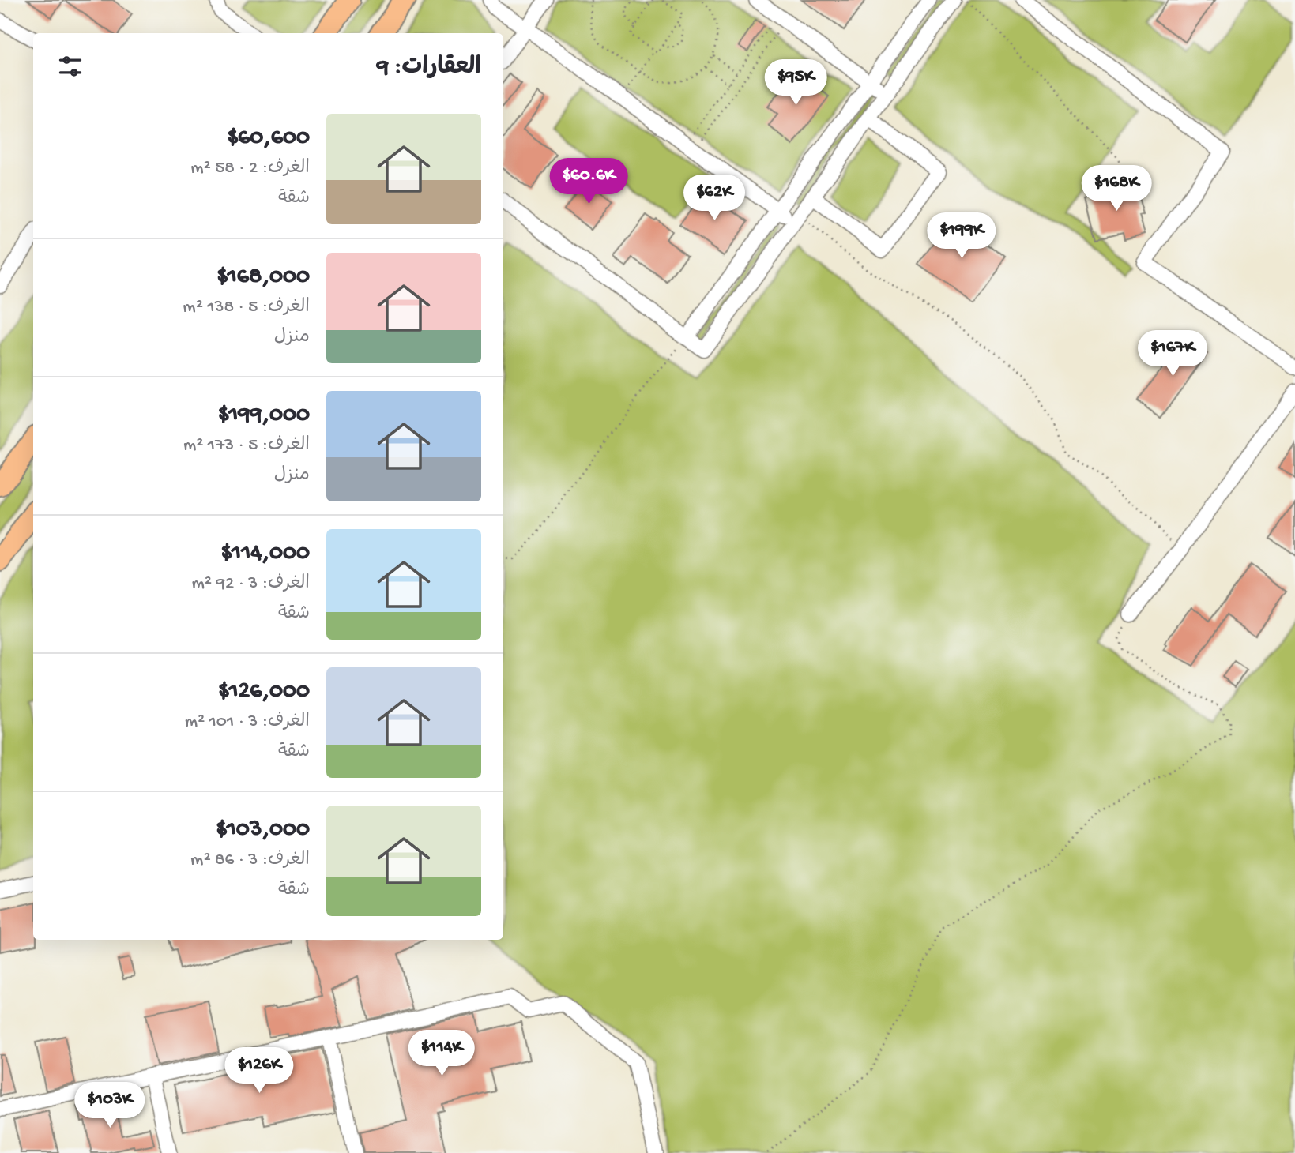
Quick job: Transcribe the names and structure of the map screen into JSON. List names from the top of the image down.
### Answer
{
  "page": {
    "heading": "العقارات: 9",
    "price": [
      "$95K",
      "$60.6K",
      "$168K",
      "$62K",
      "$199K",
      "$167K",
      "$114K",
      "$126K",
      "$103K"
    ],
    "list": [
      {
        "name": "$60,600",
        "note": "الغرف: 2 · 58 m² · شقة"
      },
      {
        "name": "$168,000",
        "note": "الغرف: 5 · 138 m² · منزل"
      },
      {
        "name": "$199,000",
        "note": "الغرف: 5 · 173 m² · منزل"
      },
      {
        "name": "$114,000",
        "note": "الغرف: 3 · 92 m² · شقة"
      },
      {
        "name": "$126,000",
        "note": "الغرف: 3 · 101 m² · شقة"
      },
      {
        "name": "$103,000",
        "note": "الغرف: 3 · 86 m² · شقة"
      }
    ]
  }
}
